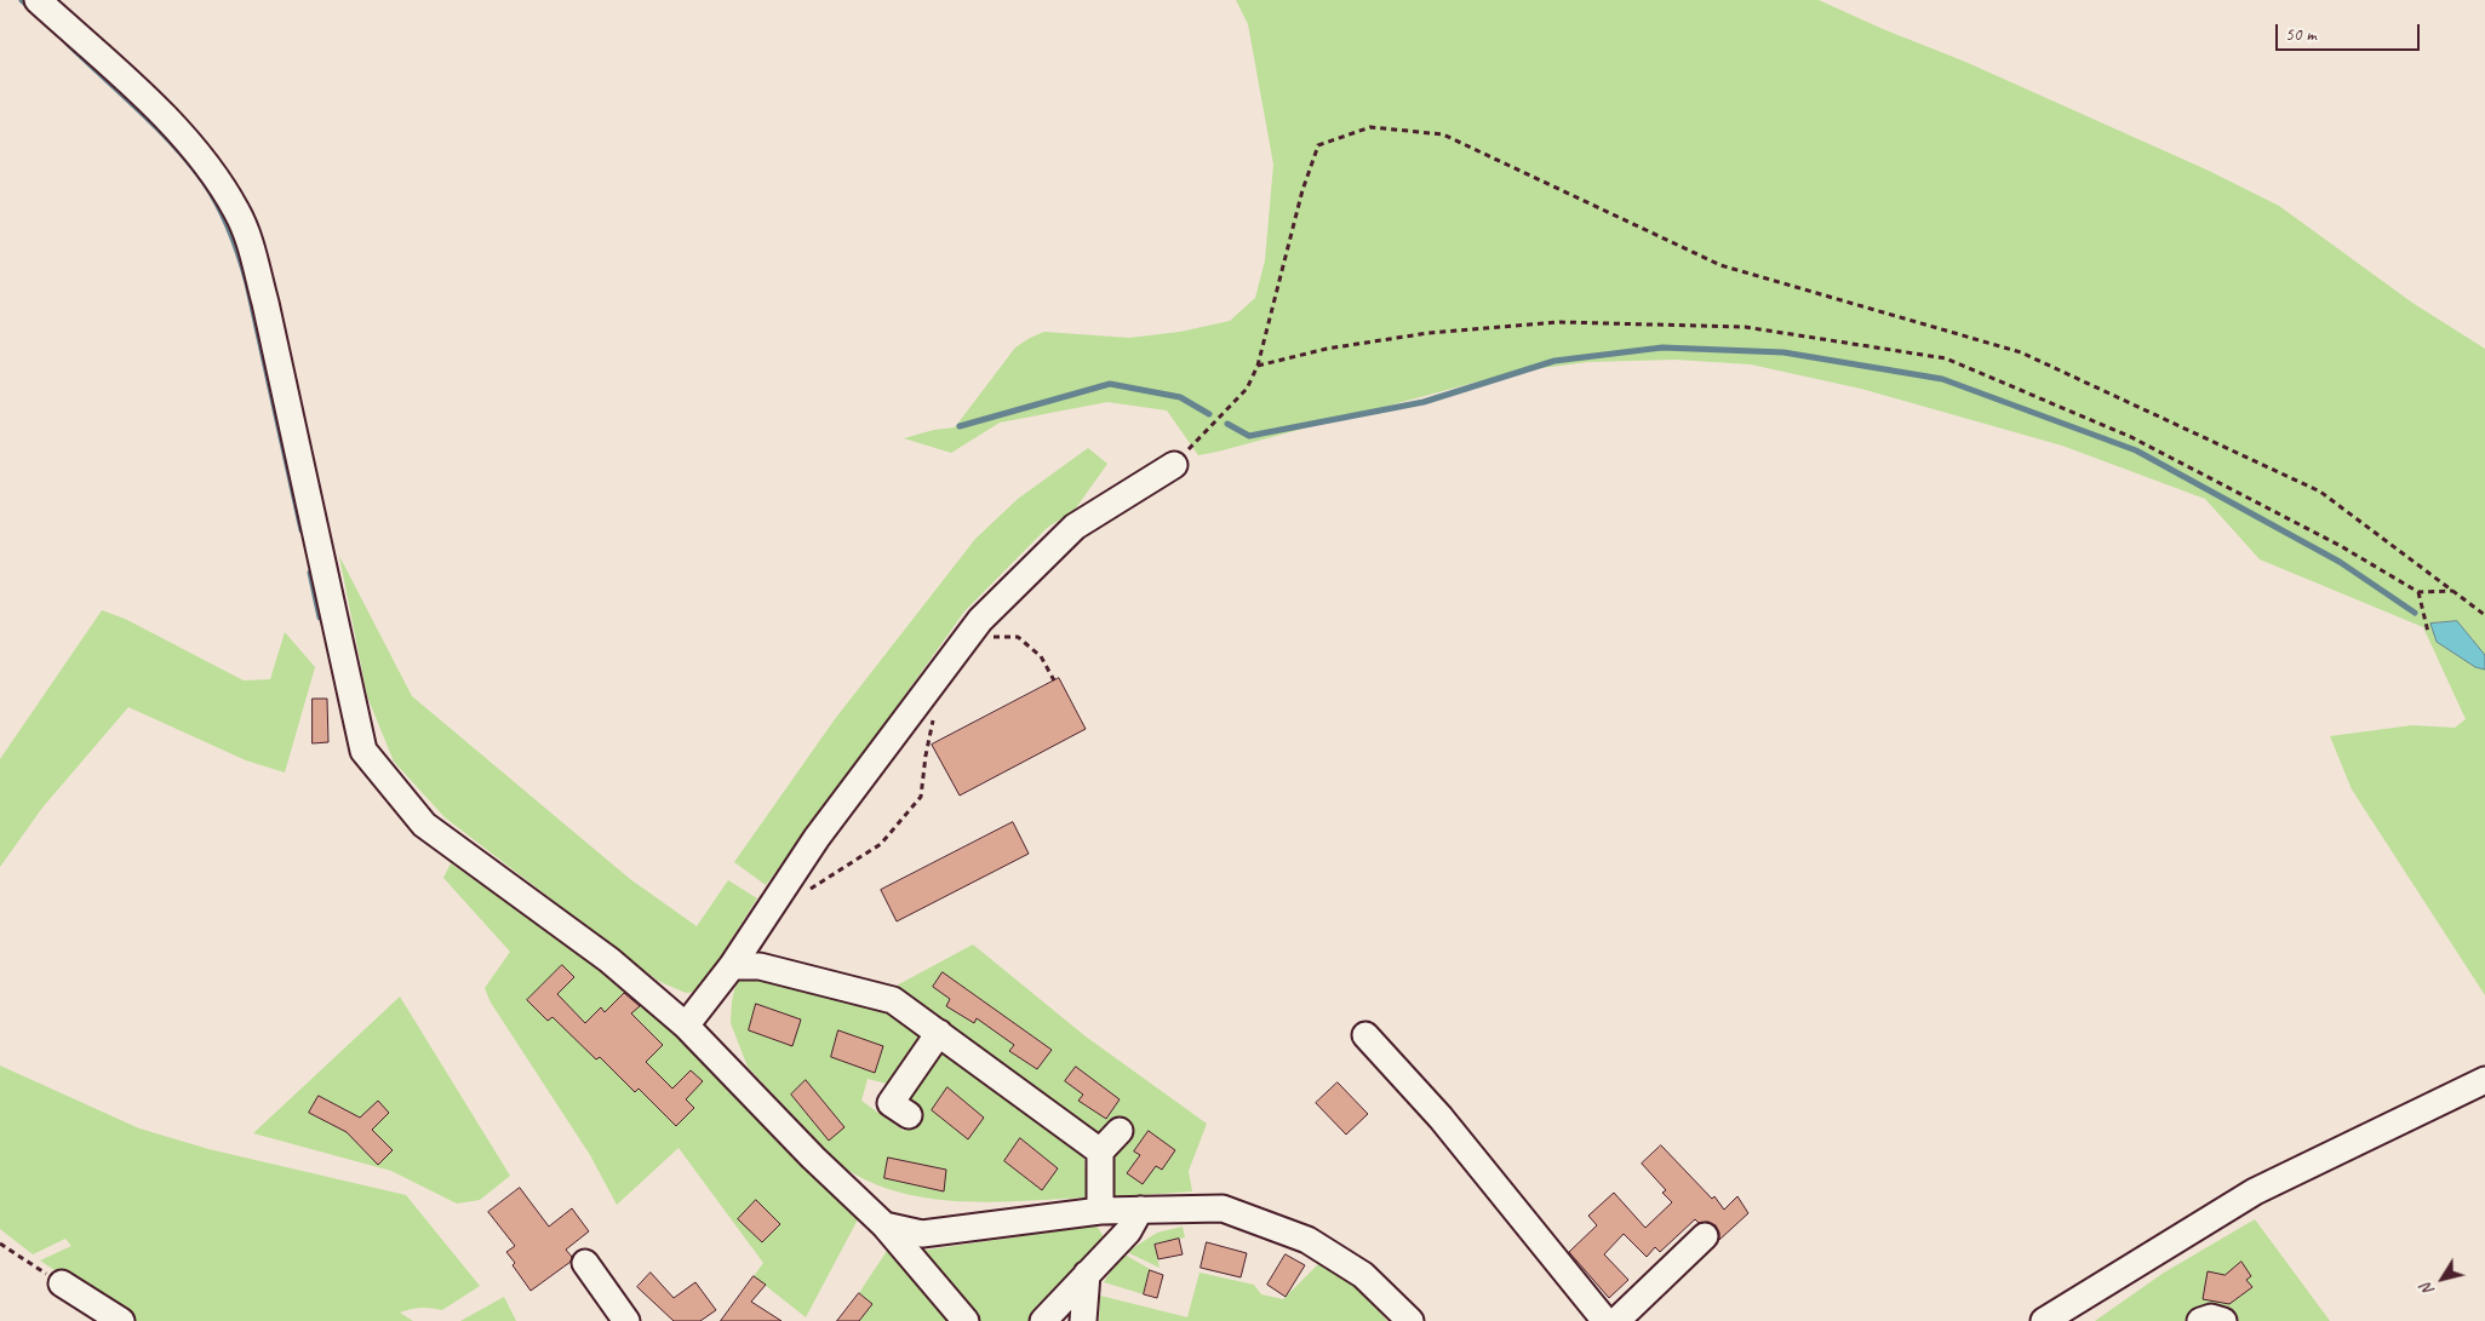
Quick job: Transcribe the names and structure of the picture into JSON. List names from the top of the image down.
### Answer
{
  "scale_bar": "50 m",
  "north": "bottom left"
}
